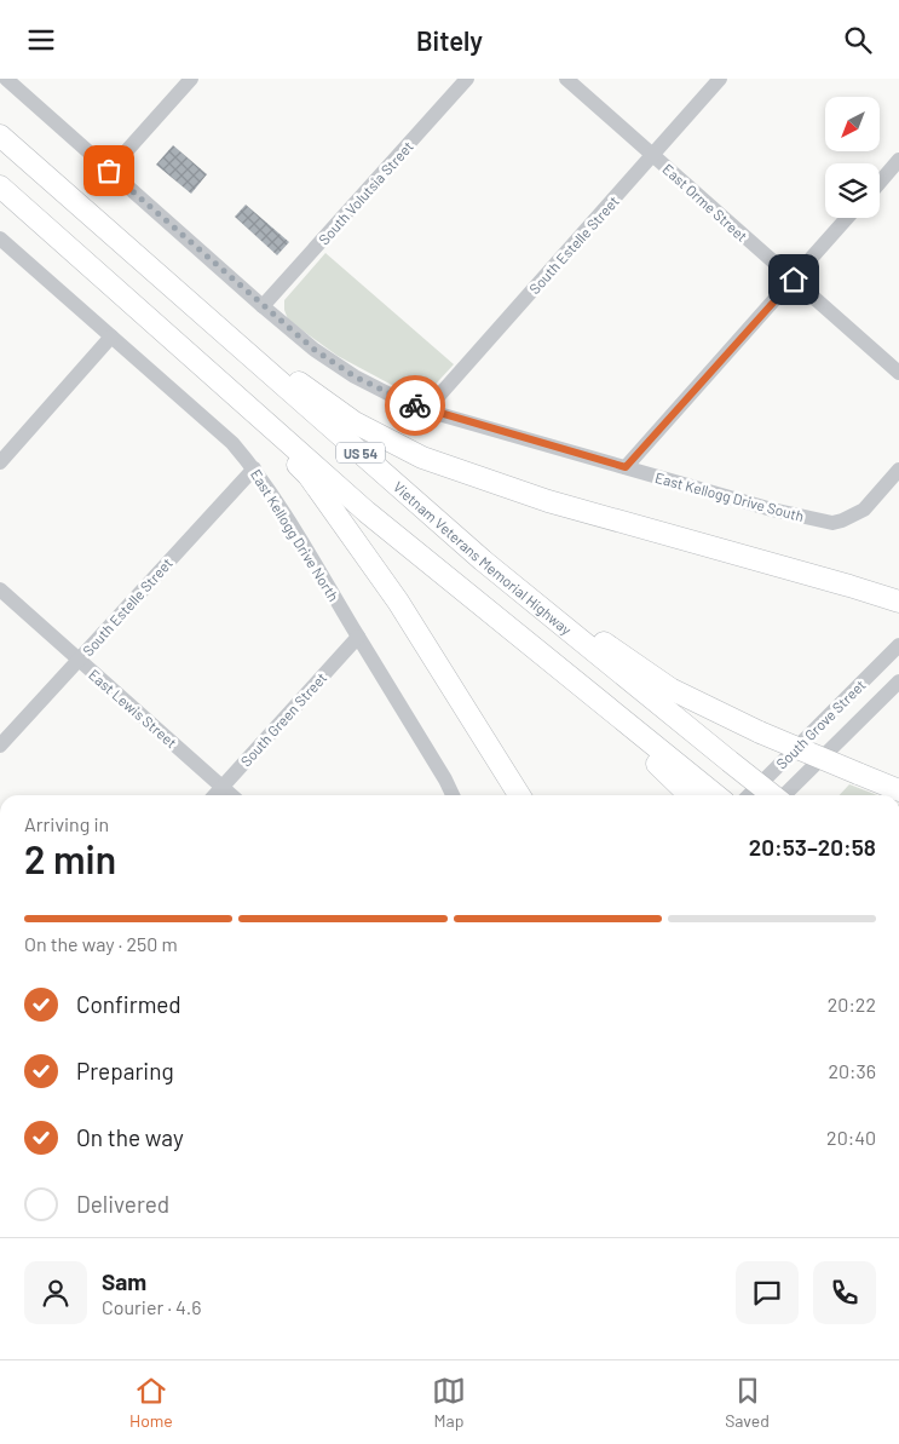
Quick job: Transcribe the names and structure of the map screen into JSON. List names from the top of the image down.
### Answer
{
  "streets": {
    "highway": ["US 54", "Vietnam Veterans Memorial Highway"],
    "street": [
      "South Volutsia Street",
      "East Orme Street",
      "South Estelle Street",
      "East Kellogg Drive South",
      "East Kellogg Drive North",
      "East Lewis Street",
      "South Green Street",
      "South Grove Street"
    ]
  },
  "crossings": [
    ["South Volutsia Street", "East Kellogg Drive South"],
    ["East Orme Street", "South Estelle Street"],
    ["South Estelle Street", "East Kellogg Drive South"],
    ["South Estelle Street", "East Kellogg Drive North"],
    ["South Estelle Street", "East Lewis Street"],
    ["East Kellogg Drive North", "South Green Street"],
    ["East Lewis Street", "South Green Street"]
  ],
  "north": "bottom left",
  "page": {
    "header": "Bitely",
    "heading": ["2 min", "Arriving in", "20:53–20:58"],
    "panel": ["Sam", "Courier · 4.6"],
    "bar": "On the way · 250 m",
    "list": [
      ["Confirmed", "20:22"],
      ["Preparing", "20:36"],
      ["On the way", "20:40"],
      "Delivered"
    ],
    "tabs": ["Home", "Map", "Saved"]
  }
}
